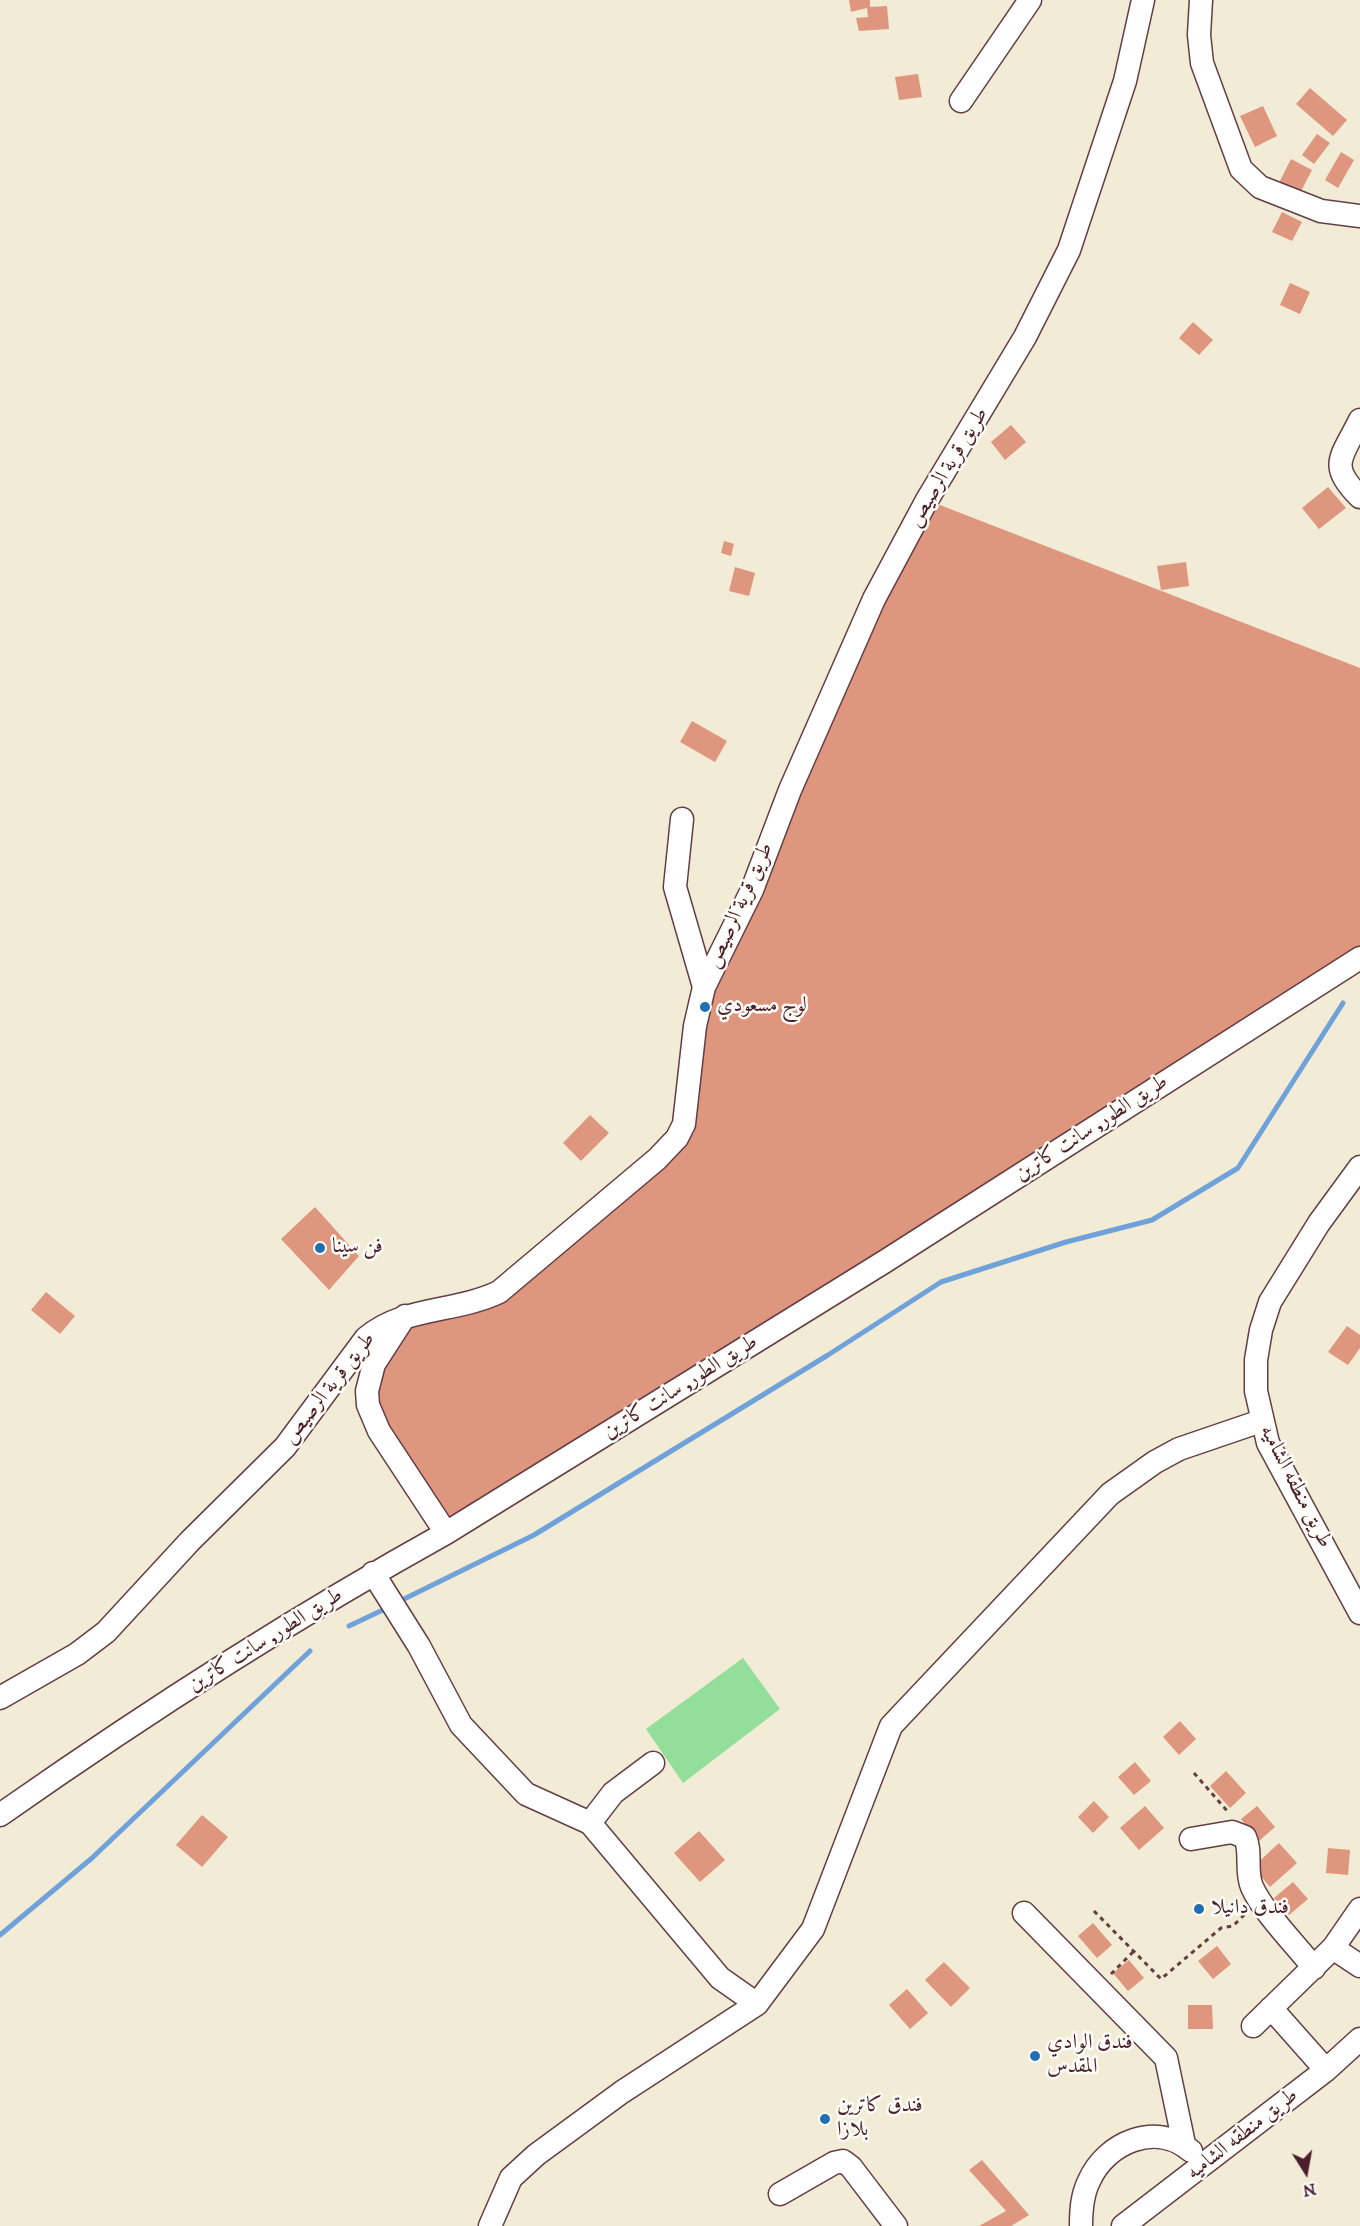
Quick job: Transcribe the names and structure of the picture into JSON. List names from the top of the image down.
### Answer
{
  "streets": {
    "street": ["طريق قرية الرصيص", "طريق الطور, سانت كاترين", "طريق منطقه الشاميه"]
  },
  "places": [
    "لوج مسعودي",
    "فن سينا",
    "فندق دانيلا",
    "فندق الوادي المقدس",
    "فندق كاترين بلازا"
  ],
  "north": "bottom"
}
